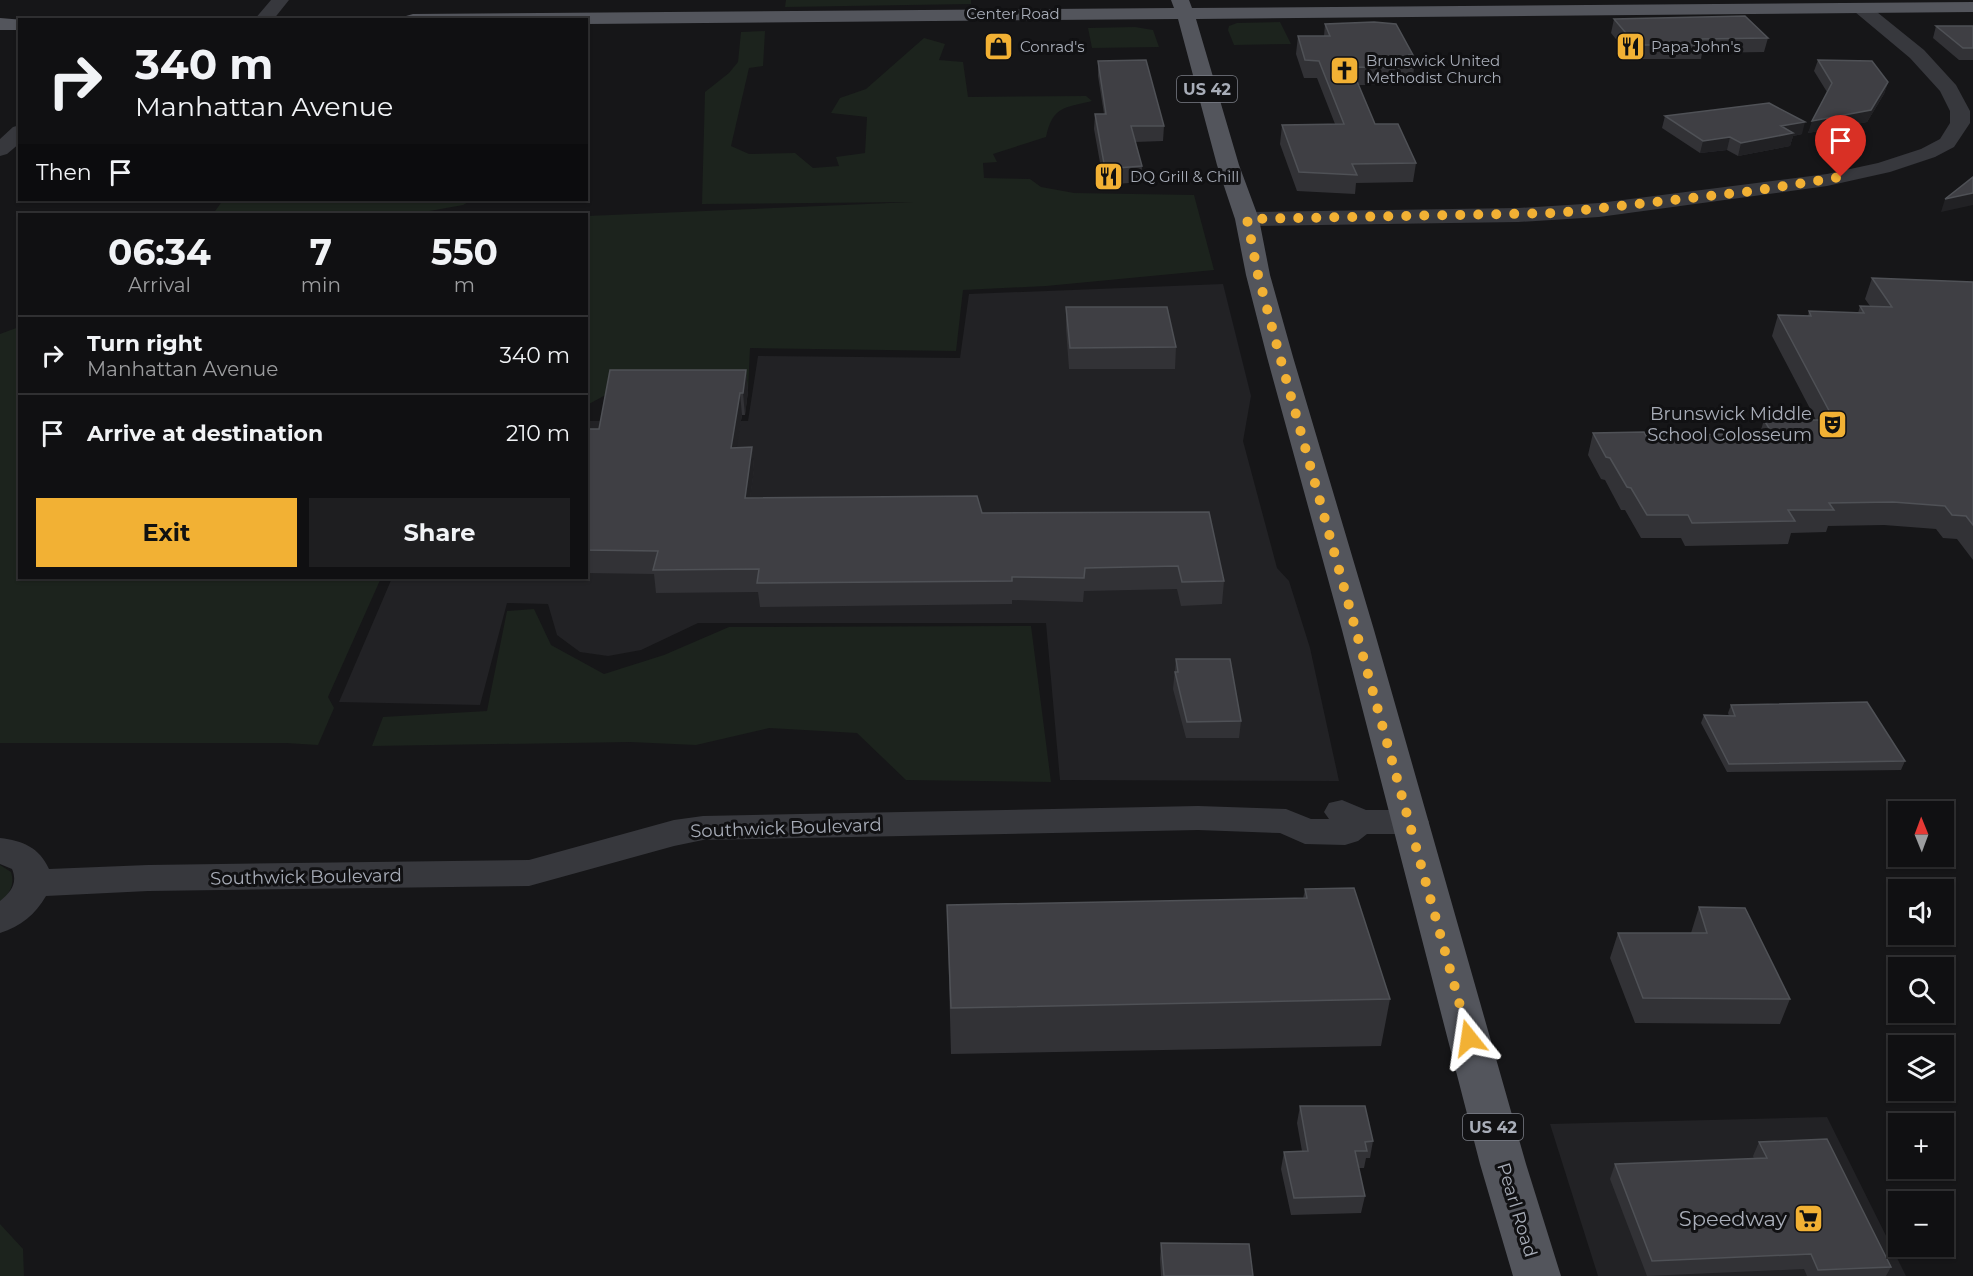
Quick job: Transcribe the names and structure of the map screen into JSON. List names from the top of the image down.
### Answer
{
  "streets": {
    "main road": ["Center Road", "US 42", "Pearl Road"],
    "street": ["Southwick Boulevard"]
  },
  "crossings": [
    ["Center Road", "Pearl Road"],
    ["Southwick Boulevard", "Pearl Road"]
  ],
  "places": {
    "shop": ["Conrad's"],
    "restaurant": ["Papa John's", "DQ Grill & Chill"],
    "church": ["Brunswick United Methodist Church"],
    "theatre": ["Brunswick Middle School Colosseum"],
    "supermarket": ["Speedway"]
  },
  "north": "top",
  "page": {
    "turn": ["340 m", "Manhattan Avenue"],
    "then": "Then",
    "eta": [
      "06:34",
      "Arrival",
      "7",
      "min",
      "550",
      "m"
    ],
    "list": [
      {
        "name": "Turn right",
        "note": "Manhattan Avenue",
        "value": "340 m"
      },
      {
        "name": "Arrive at destination",
        "value": "210 m"
      }
    ],
    "buttons": ["Exit", "Share"],
    "map_buttons": ["+", "−"]
  }
}
